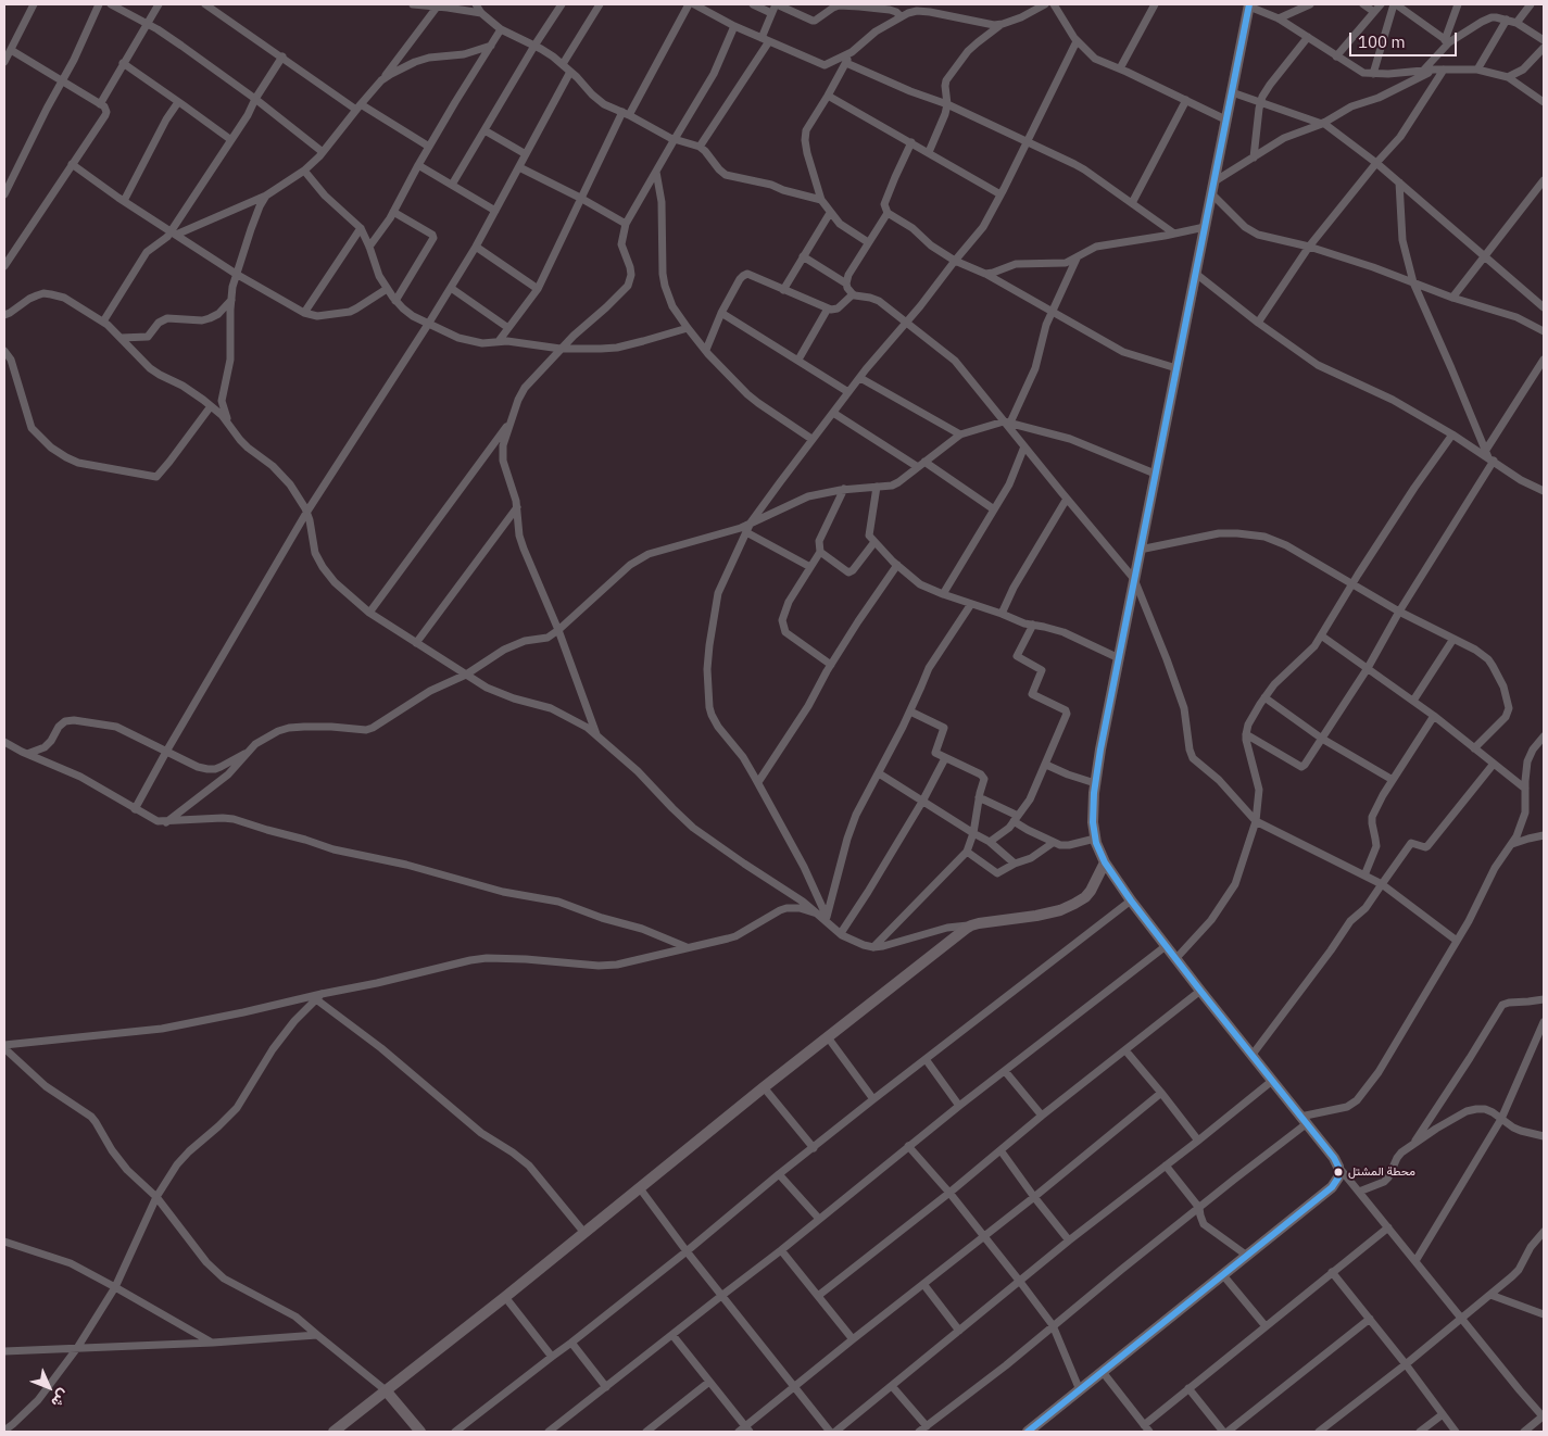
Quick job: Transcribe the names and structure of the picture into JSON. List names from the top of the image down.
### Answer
{
  "places": ["محطة المشتل"],
  "scale_bar": "100 m",
  "north": "bottom right"
}
